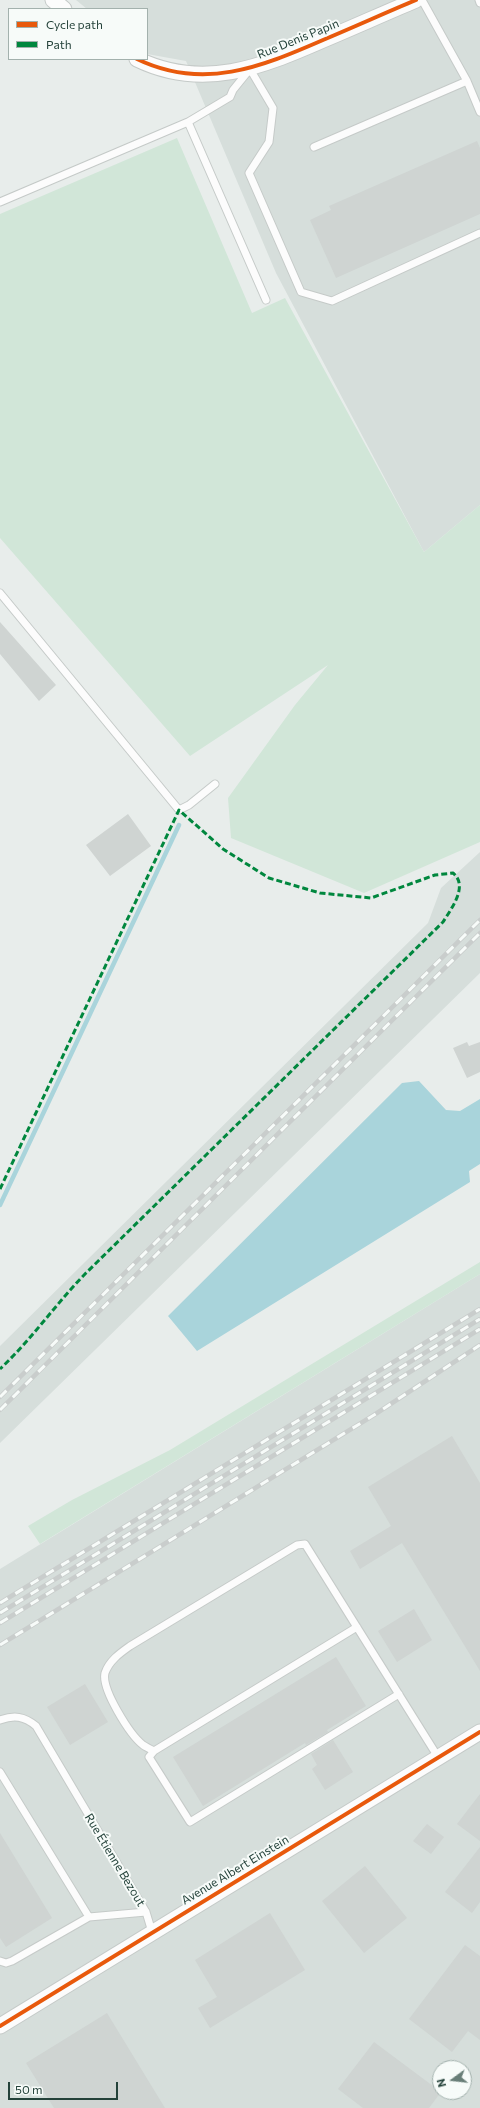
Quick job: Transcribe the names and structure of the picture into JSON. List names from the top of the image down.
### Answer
{
  "streets": {
    "street": ["Rue Denis Papin", "Avenue Albert Einstein"],
    "lane": ["Rue Étienne Bezout"]
  },
  "legend": ["Cycle path", "Path"],
  "scale_bar": "50 m",
  "north": "left"
}
